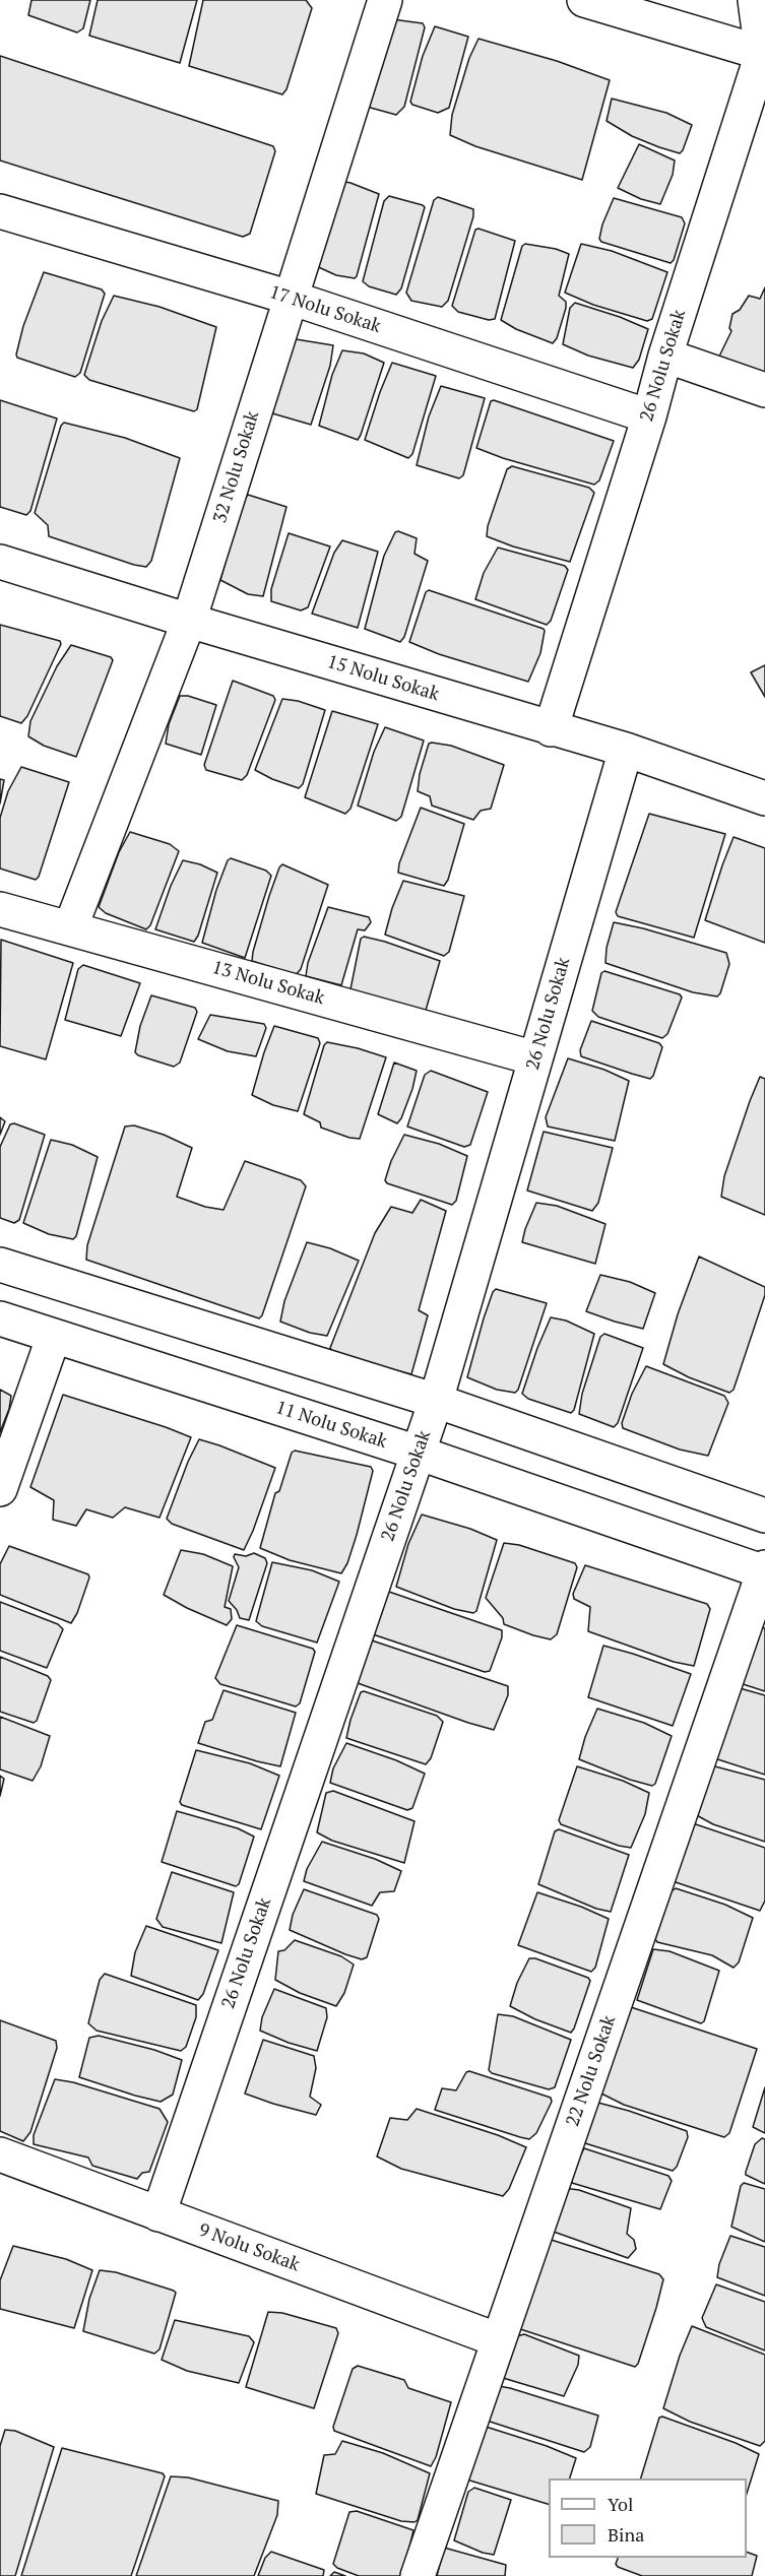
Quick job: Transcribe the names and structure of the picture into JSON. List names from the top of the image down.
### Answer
{
  "streets": {
    "street": [
      "17 Nolu Sokak",
      "26 Nolu Sokak",
      "32 Nolu Sokak",
      "15 Nolu Sokak",
      "13 Nolu Sokak",
      "11 Nolu Sokak",
      "22 Nolu Sokak",
      "9 Nolu Sokak"
    ]
  },
  "crossings": [
    ["17 Nolu Sokak", "26 Nolu Sokak"],
    ["17 Nolu Sokak", "32 Nolu Sokak"],
    ["26 Nolu Sokak", "15 Nolu Sokak"],
    ["26 Nolu Sokak", "13 Nolu Sokak"],
    ["26 Nolu Sokak", "11 Nolu Sokak"],
    ["26 Nolu Sokak", "9 Nolu Sokak"],
    ["32 Nolu Sokak", "15 Nolu Sokak"],
    ["32 Nolu Sokak", "13 Nolu Sokak"],
    ["11 Nolu Sokak", "22 Nolu Sokak"],
    ["22 Nolu Sokak", "9 Nolu Sokak"]
  ],
  "legend": ["Yol", "Bina"]
}
